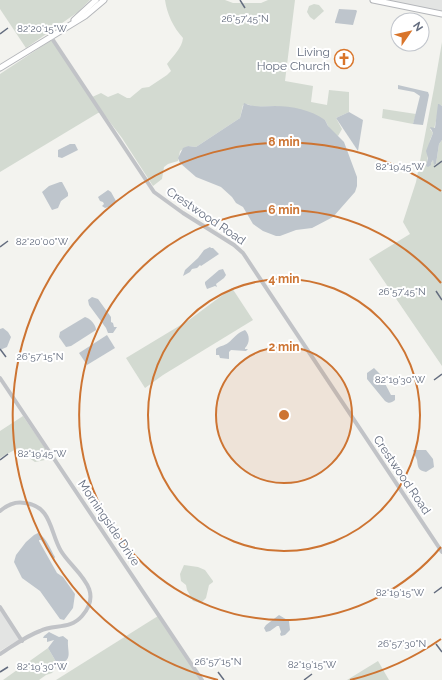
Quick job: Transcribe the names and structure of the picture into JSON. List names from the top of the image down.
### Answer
{
  "streets": {
    "street": ["Crestwood Road", "Morningside Drive"]
  },
  "places": {
    "church": ["Living Hope Church"]
  },
  "north": "top right",
  "coordinates": [
    "26°57'45\"N",
    "82°20'15\"W",
    "82°19'45\"W",
    "82°20'00\"W",
    "26°57'15\"N",
    "82°19'30\"W",
    "82°19'15\"W",
    "26°57'30\"N"
  ],
  "rings": [
    "8 min",
    "6 min",
    "4 min",
    "2 min"
  ]
}
